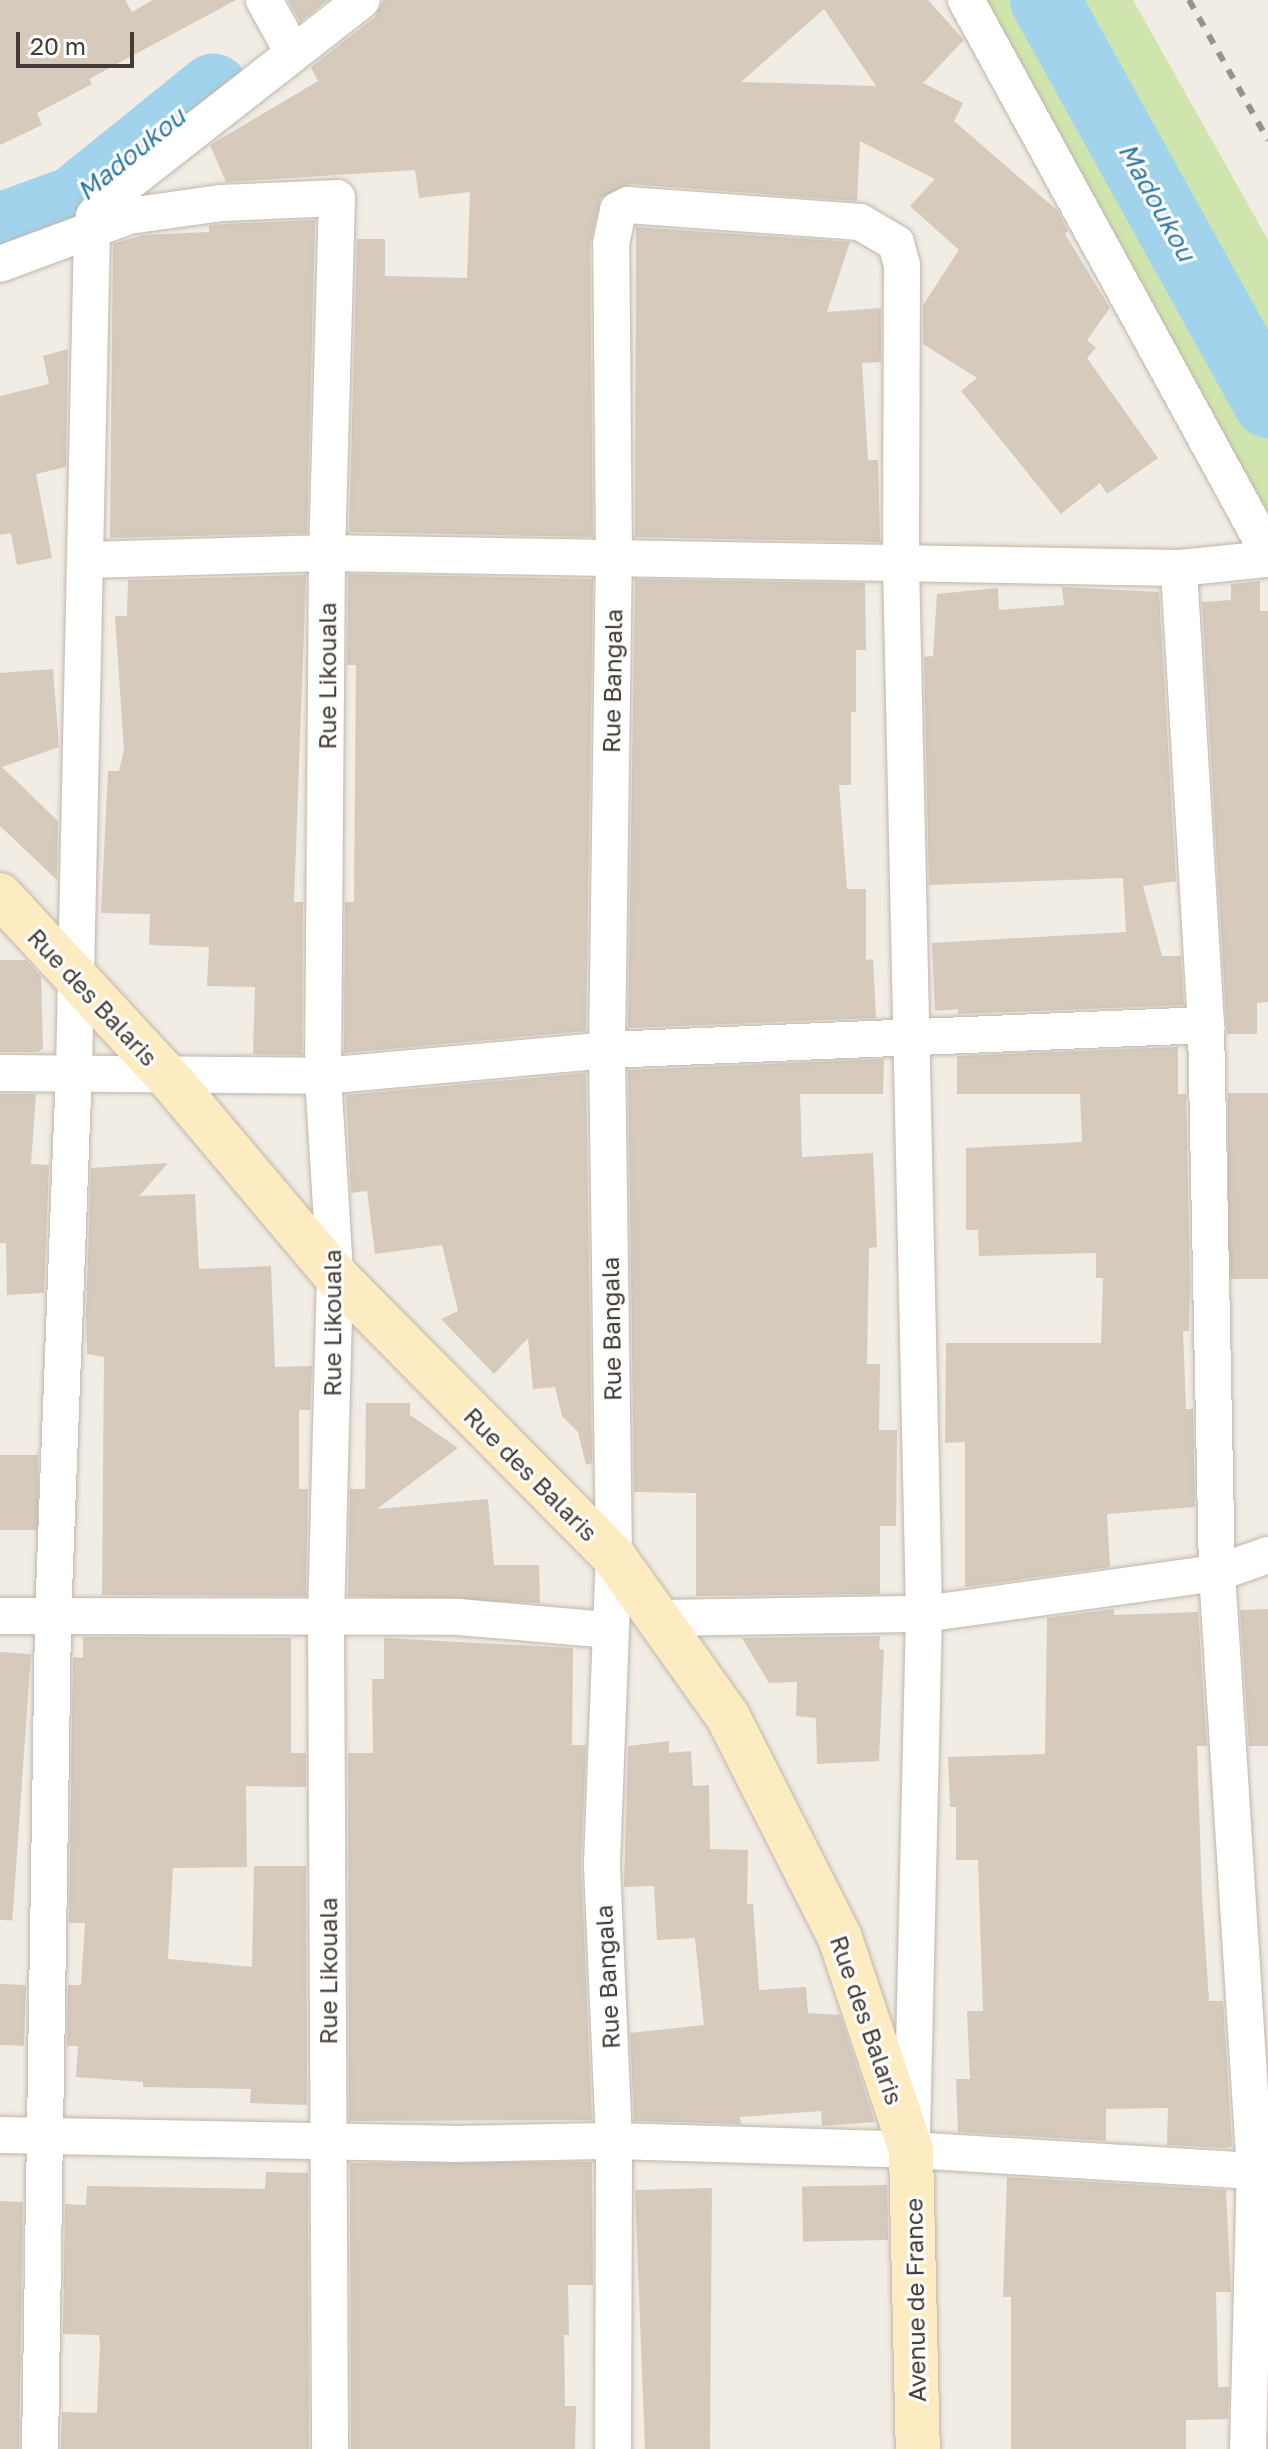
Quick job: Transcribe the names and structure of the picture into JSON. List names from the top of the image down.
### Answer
{
  "streets": {
    "main road": ["Rue des Balaris", "Avenue de France"],
    "street": ["Rue Likouala", "Rue Bangala"]
  },
  "crossings": [
    ["Rue Likouala", "Rue des Balaris"],
    ["Rue Bangala", "Rue des Balaris"],
    ["Rue des Balaris", "Avenue de France"]
  ],
  "water": ["Madoukou"],
  "scale_bar": "20 m"
}
